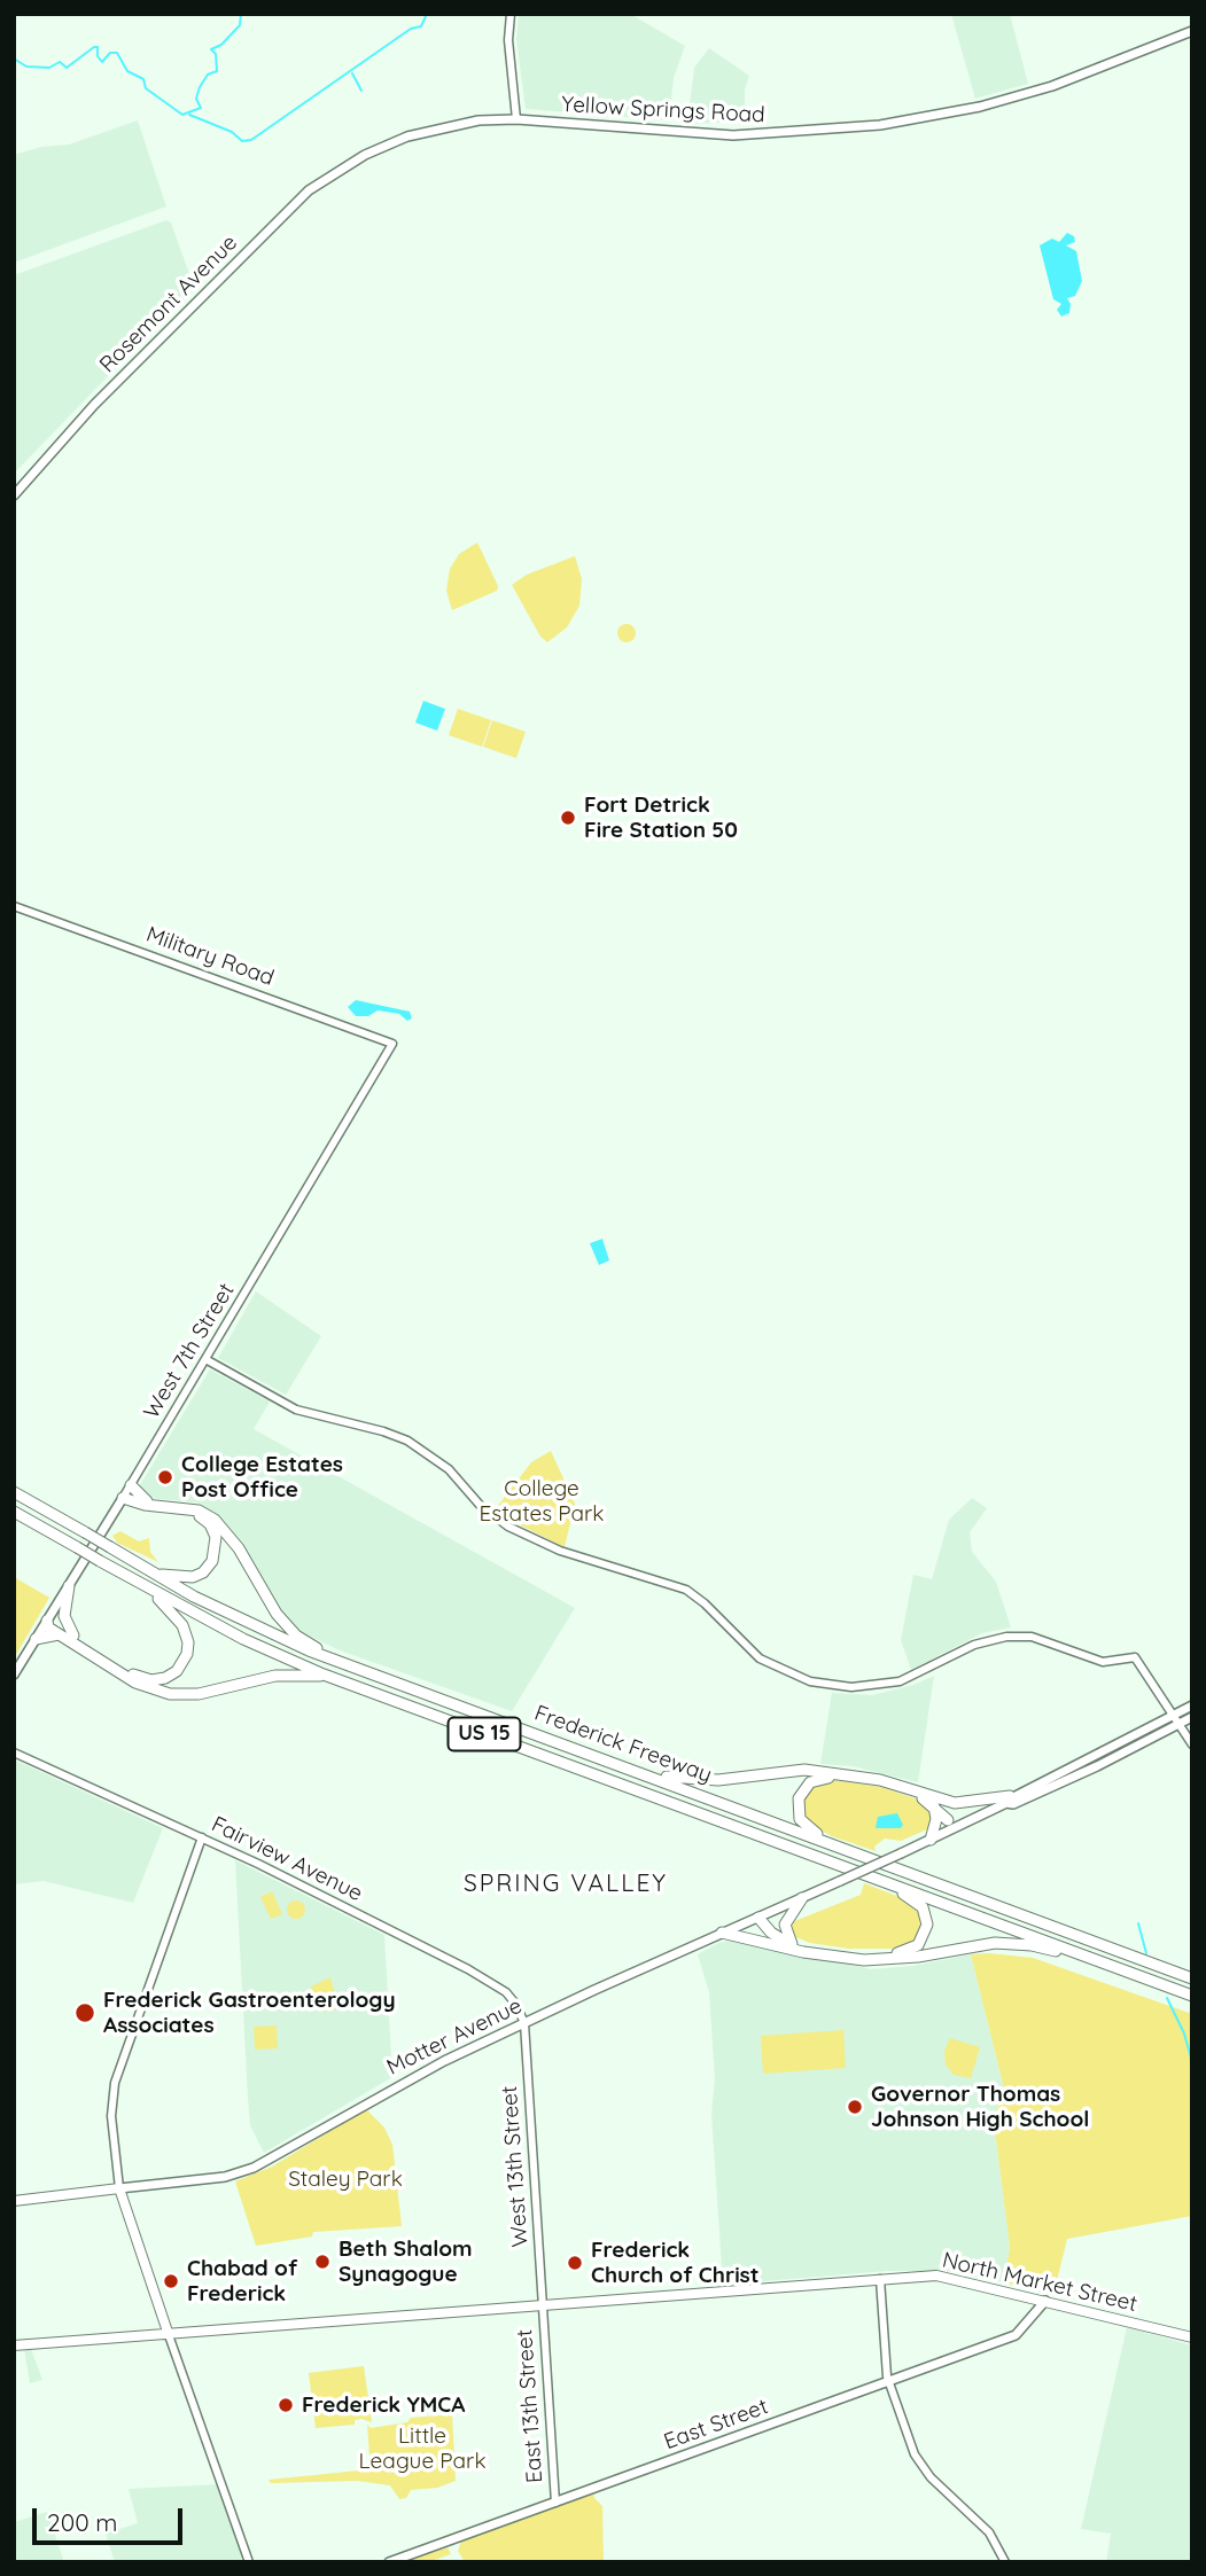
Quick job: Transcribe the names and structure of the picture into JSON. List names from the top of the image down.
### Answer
{
  "streets": {
    "highway": ["US 15", "Frederick Freeway"],
    "main road": [
      "Yellow Springs Road",
      "Rosemont Avenue",
      "West 7th Street",
      "Motter Avenue",
      "North Market Street",
      "East Street"
    ],
    "street": [
      "Military Road",
      "Fairview Avenue",
      "West 13th Street",
      "East 13th Street"
    ]
  },
  "crossings": [
    ["Yellow Springs Road", "Rosemont Avenue"],
    ["Military Road", "West 7th Street"],
    ["Fairview Avenue", "Motter Avenue"],
    ["Fairview Avenue", "West 13th Street"],
    ["Motter Avenue", "West 13th Street"],
    ["West 13th Street", "North Market Street"],
    ["West 13th Street", "East 13th Street"],
    ["North Market Street", "East 13th Street"],
    ["North Market Street", "East Street"],
    ["East 13th Street", "East Street"]
  ],
  "districts": ["SPRING VALLEY"],
  "parks": ["College Estates Park", "Staley Park", "Little League Park"],
  "places": [
    "Fort Detrick Fire Station 50",
    "College Estates Post Office",
    "Frederick Gastroenterology Associates",
    "Governor Thomas Johnson High School",
    "Beth Shalom Synagogue",
    "Frederick Church of Christ",
    "Chabad of Frederick",
    "Frederick YMCA"
  ],
  "scale_bar": "200 m"
}
